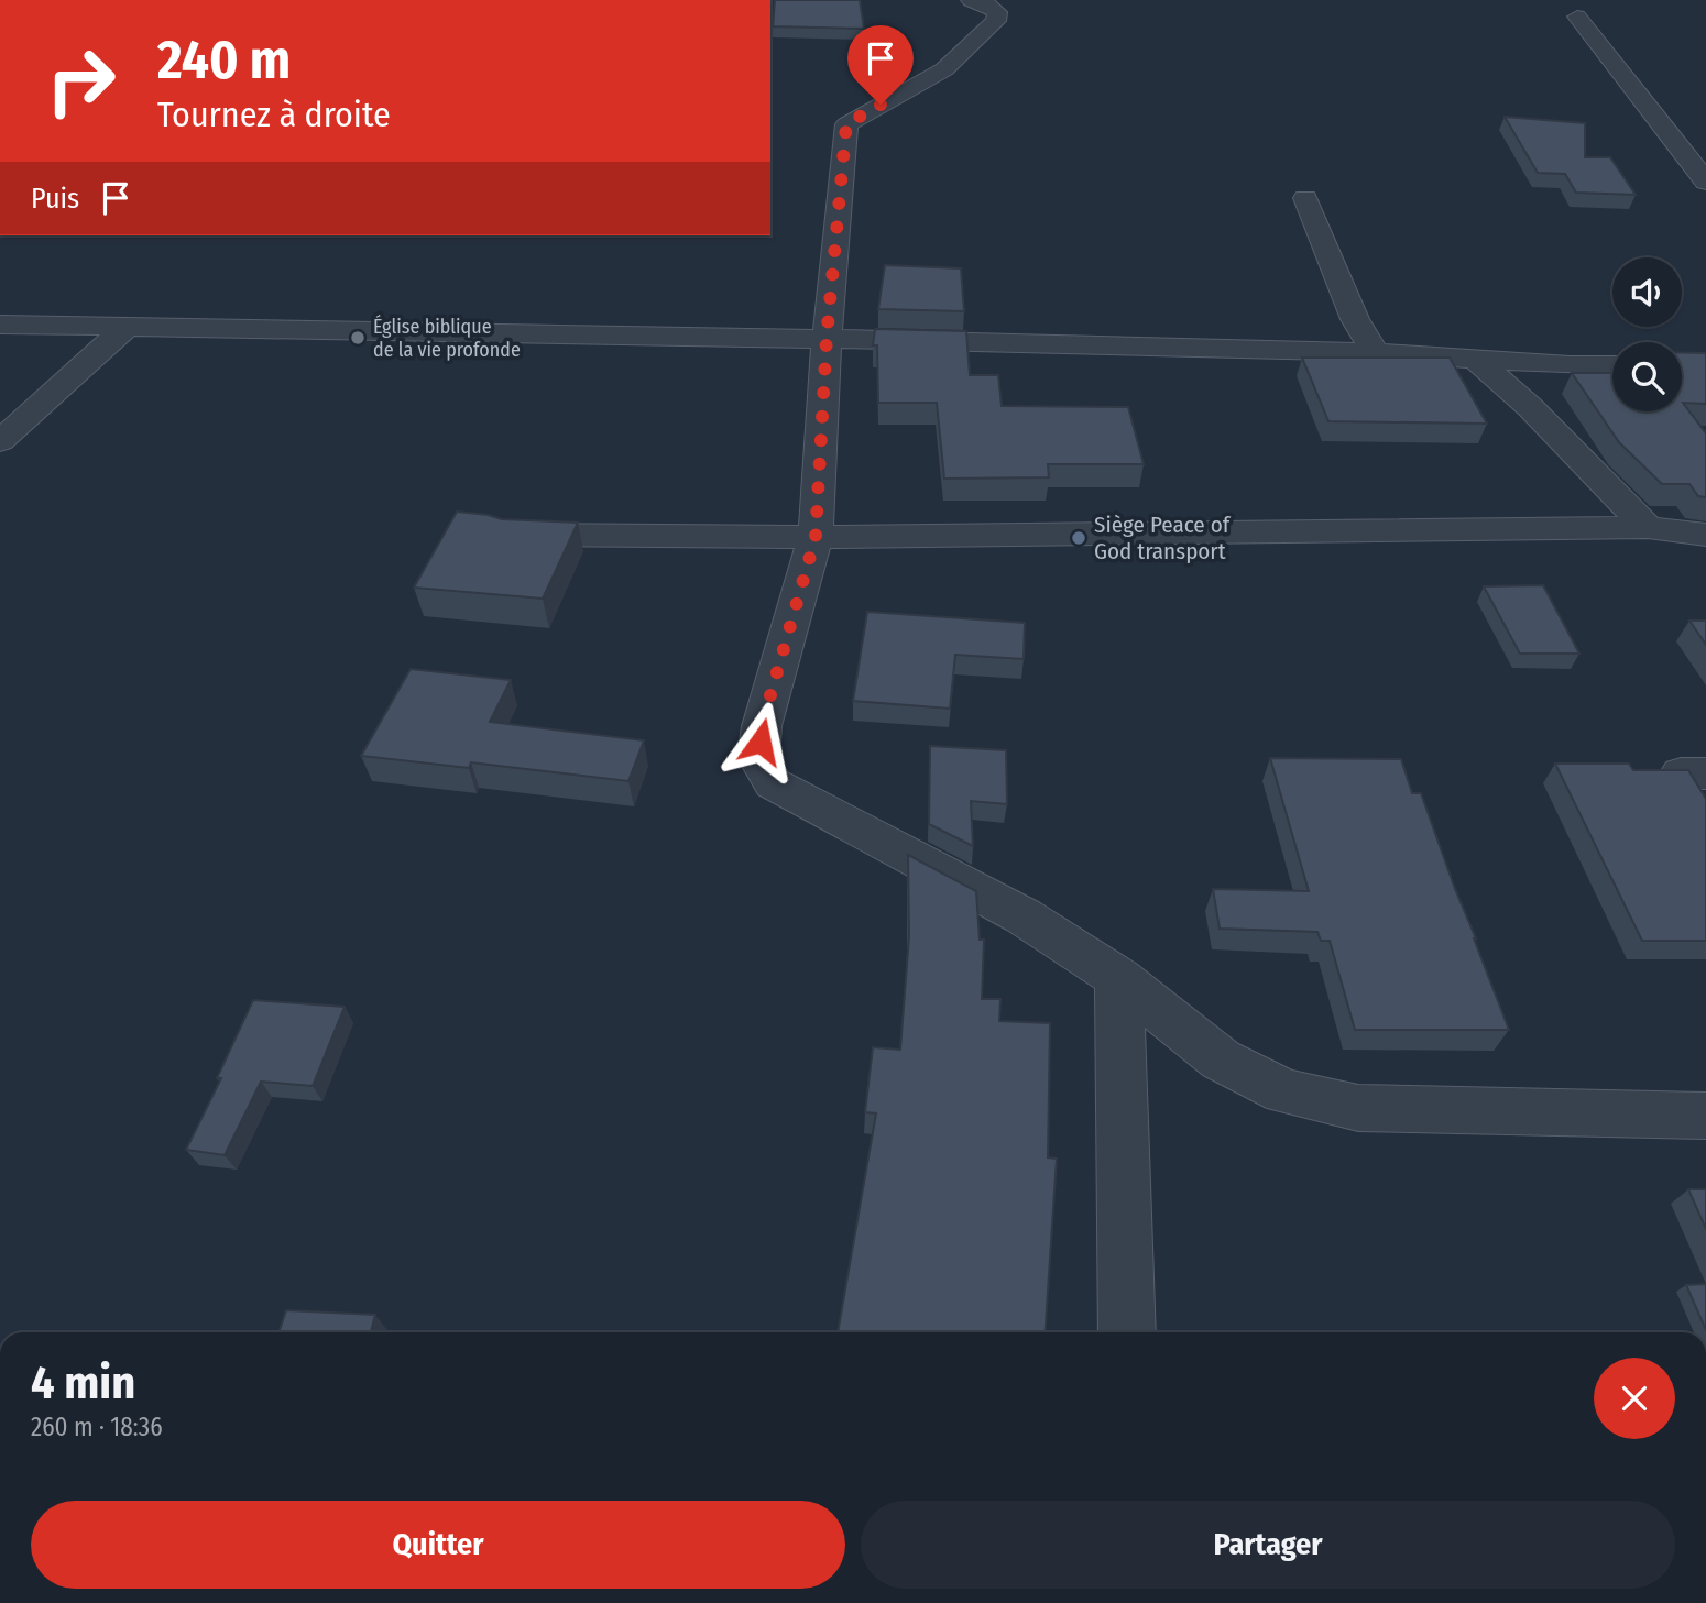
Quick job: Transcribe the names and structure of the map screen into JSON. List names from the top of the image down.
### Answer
{
  "places": ["Église biblique de la vie profonde", "Siège Peace of God transport"],
  "page": {
    "turn": ["240 m", "Tournez à droite"],
    "then": "Puis",
    "heading": ["4 min", "260 m · 18:36"],
    "buttons": ["Quitter", "Partager"]
  }
}
